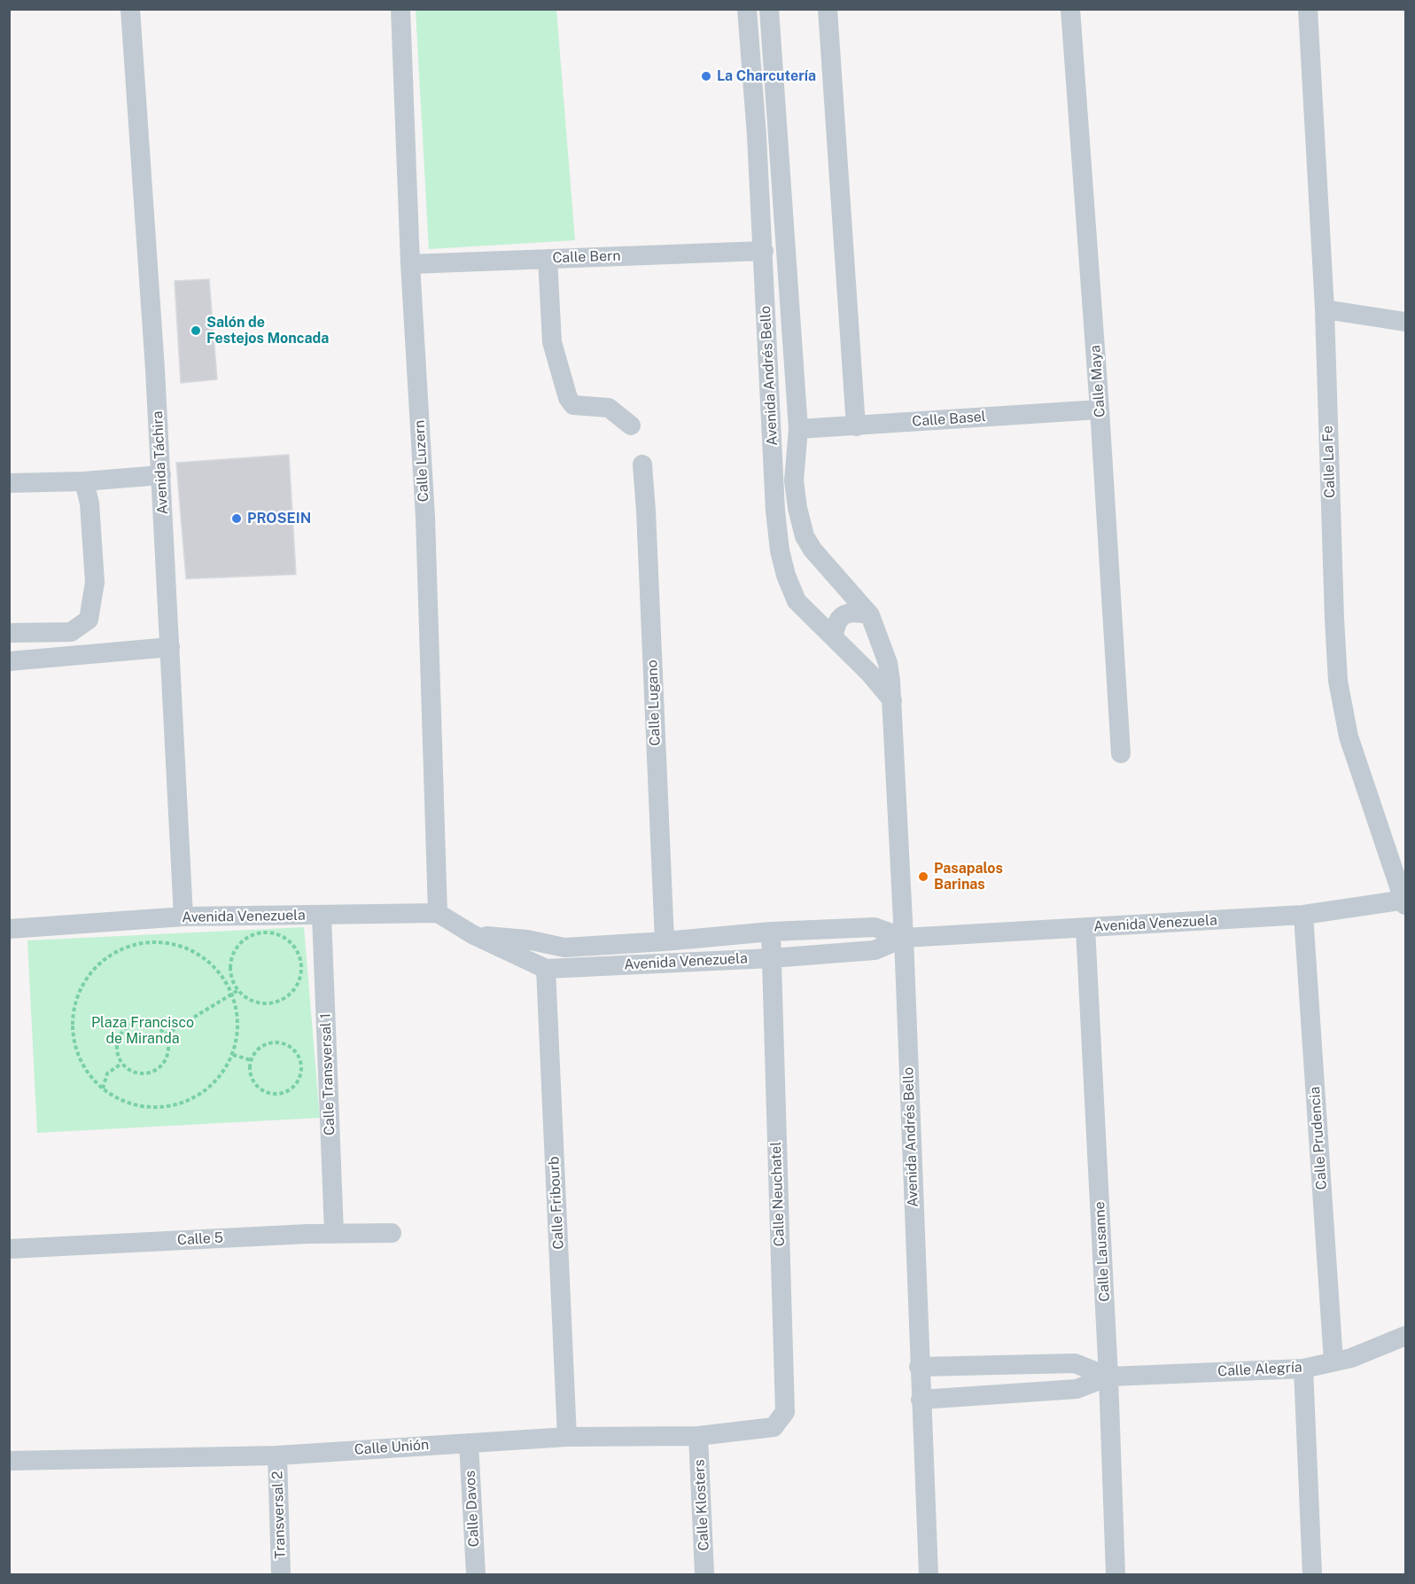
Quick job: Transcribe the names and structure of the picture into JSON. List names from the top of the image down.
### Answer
{
  "streets": {
    "street": [
      "Calle Bern",
      "Avenida Andrés Bello",
      "Calle Maya",
      "Calle Basel",
      "Calle Luzern",
      "Calle La Fe",
      "Avenida Táchira",
      "Calle Lugano",
      "Avenida Venezuela",
      "Calle Transversal 1",
      "Calle Prudencia",
      "Calle Neuchatel",
      "Calle Fribourb",
      "Calle 5",
      "Calle Lausanne",
      "Calle Alegría",
      "Calle Unión",
      "Calle Klosters",
      "Calle Davos",
      "Transversal 2"
    ]
  },
  "crossings": [
    ["Calle Bern", "Avenida Andrés Bello"],
    ["Calle Bern", "Calle Luzern"],
    ["Avenida Andrés Bello", "Calle Basel"],
    ["Avenida Andrés Bello", "Avenida Venezuela"],
    ["Avenida Andrés Bello", "Calle Alegría"],
    ["Calle Maya", "Calle Basel"],
    ["Calle Luzern", "Avenida Venezuela"],
    ["Calle La Fe", "Avenida Venezuela"],
    ["Avenida Táchira", "Avenida Venezuela"],
    ["Calle Lugano", "Avenida Venezuela"],
    ["Avenida Venezuela", "Calle Transversal 1"],
    ["Avenida Venezuela", "Calle Prudencia"],
    ["Avenida Venezuela", "Calle Neuchatel"],
    ["Avenida Venezuela", "Calle Fribourb"],
    ["Avenida Venezuela", "Calle Lausanne"],
    ["Calle Transversal 1", "Calle 5"],
    ["Calle Prudencia", "Calle Alegría"],
    ["Calle Neuchatel", "Calle Unión"],
    ["Calle Fribourb", "Calle Unión"],
    ["Calle Lausanne", "Calle Alegría"],
    ["Calle Unión", "Calle Klosters"],
    ["Calle Unión", "Calle Davos"],
    ["Calle Unión", "Transversal 2"]
  ],
  "parks": ["Plaza Francisco de Miranda"],
  "places": [
    "La Charcutería",
    "Salón de Festejos Moncada",
    "PROSEIN",
    "Pasapalos Barinas"
  ]
}
